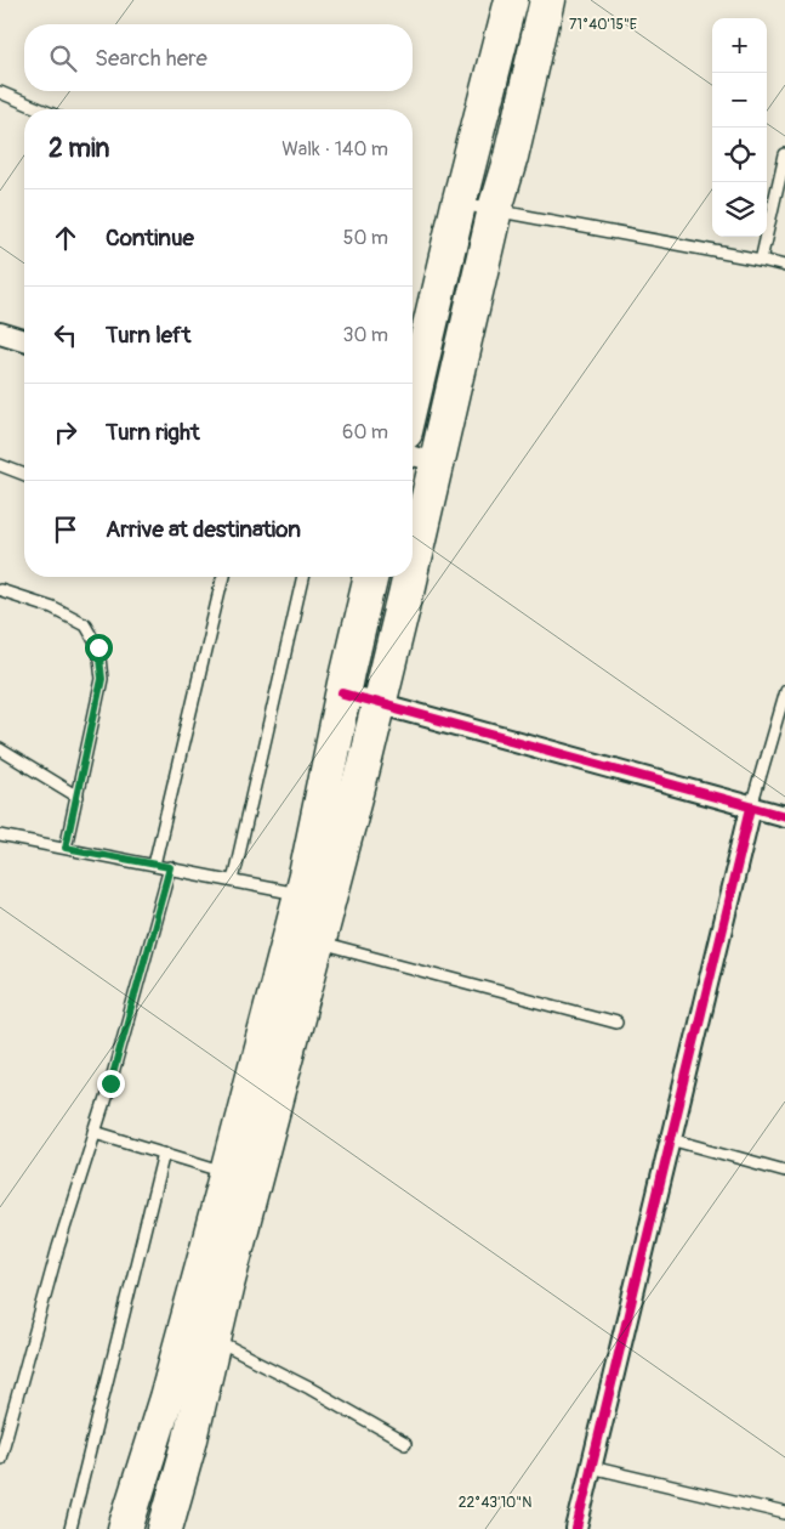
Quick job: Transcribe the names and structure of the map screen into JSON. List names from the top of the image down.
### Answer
{
  "page": {
    "map_buttons": ["+", "−"],
    "search": "Search here",
    "heading": ["2 min", "Walk · 140 m"],
    "list": [
      ["Continue", "50 m"],
      ["Turn left", "30 m"],
      ["Turn right", "60 m"],
      "Arrive at destination"
    ]
  },
  "coordinates": ["71°40'15\"E", "22°43'10\"N"]
}
